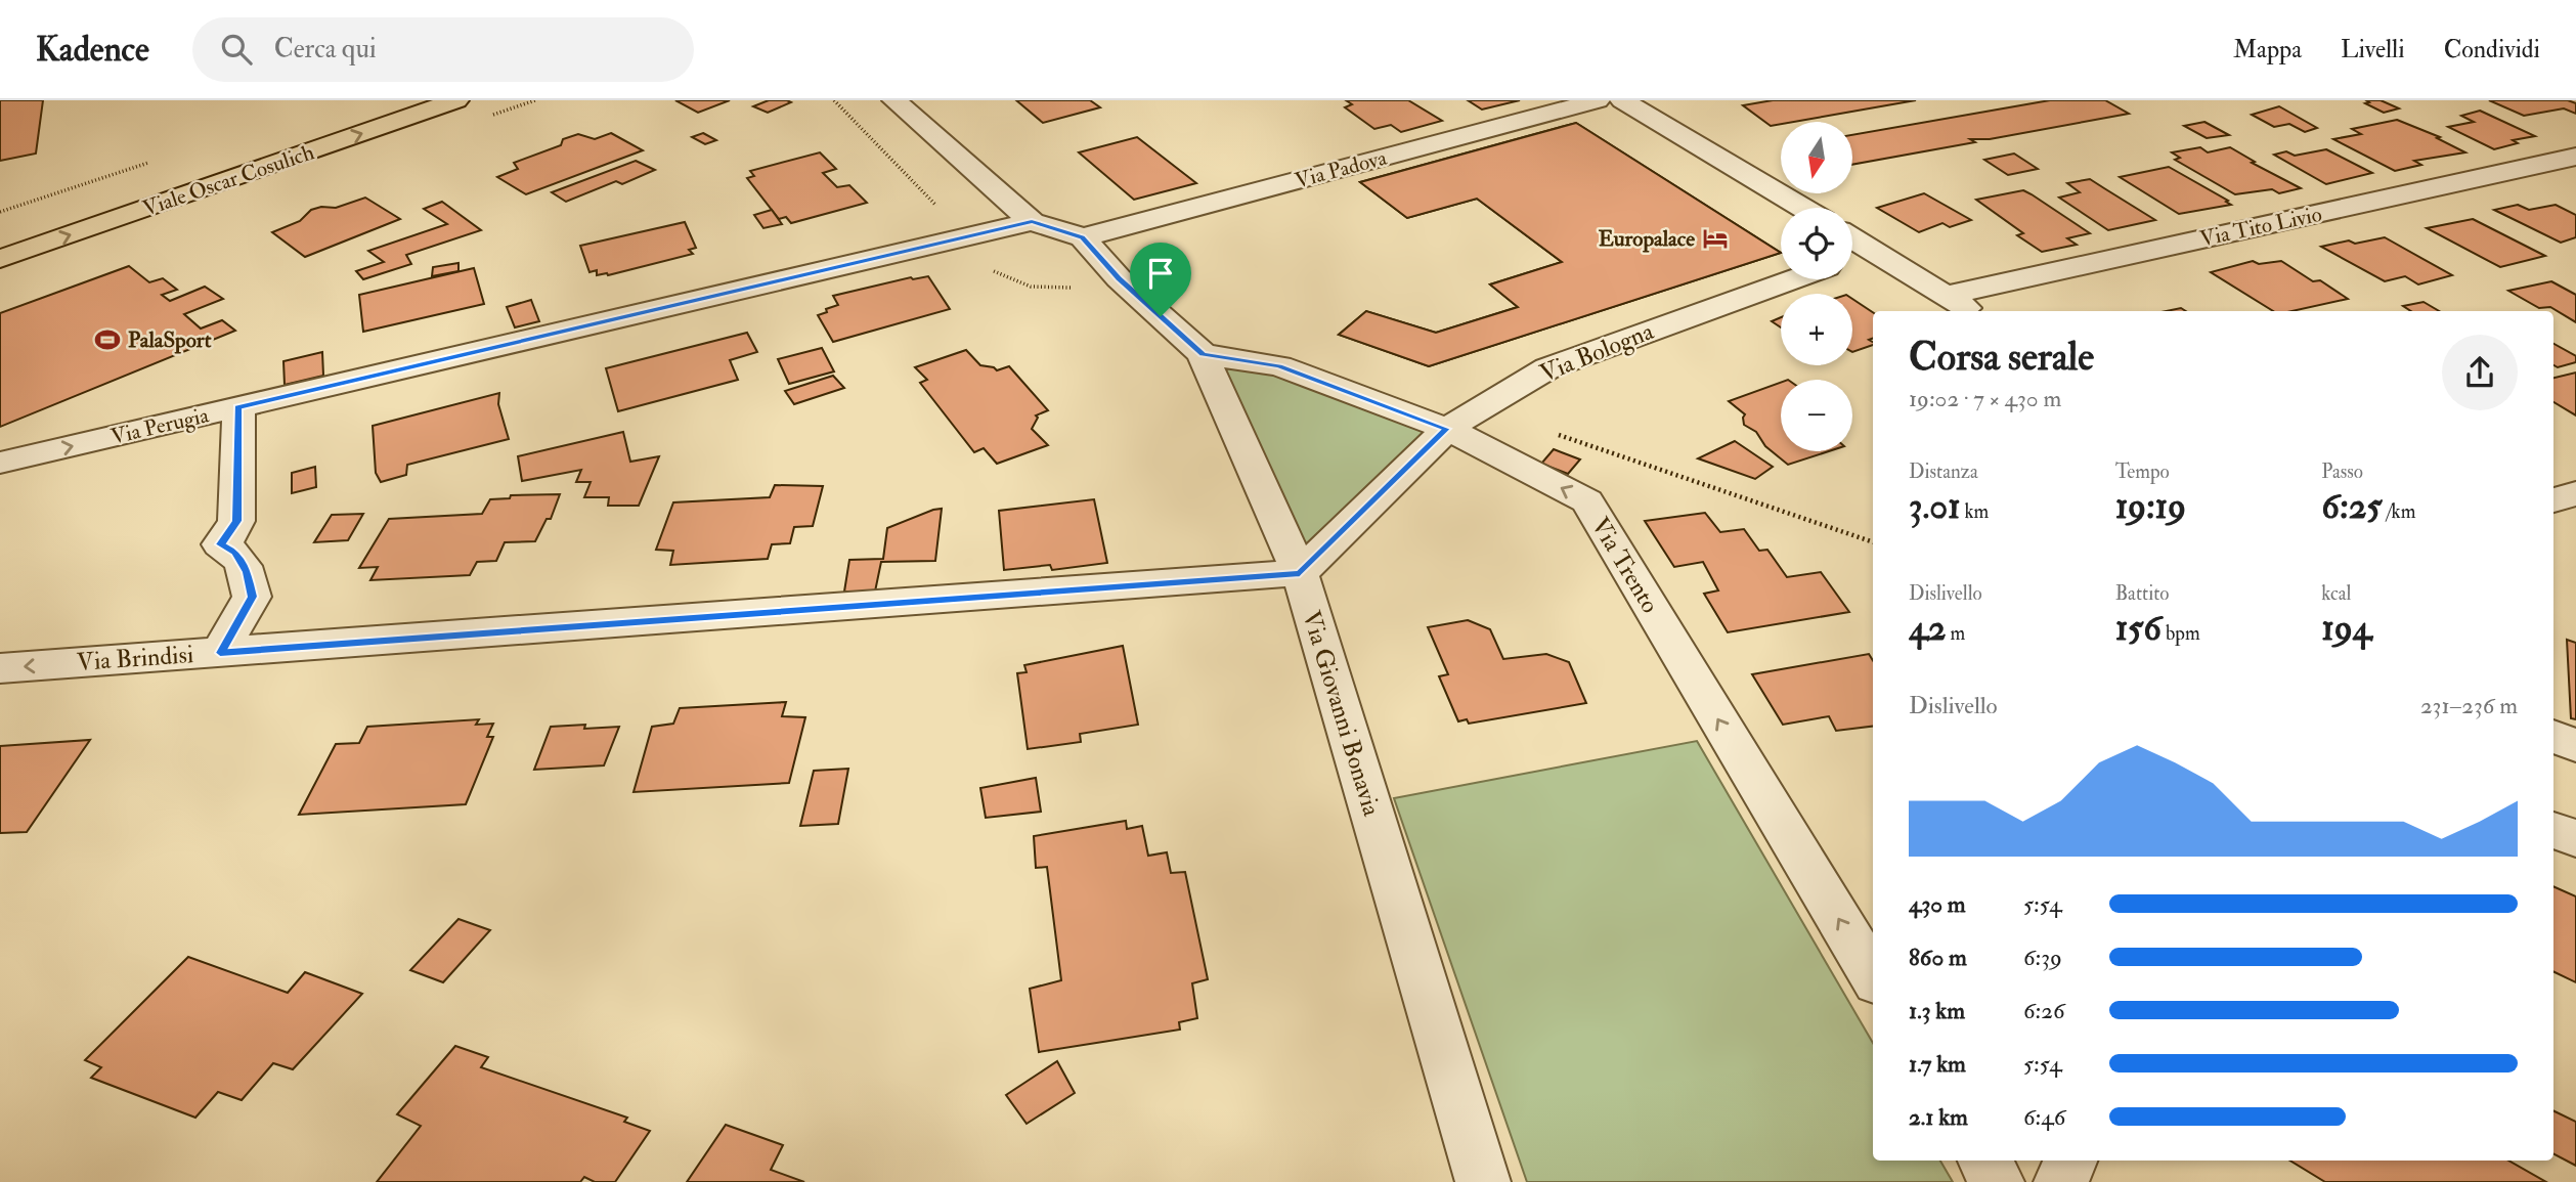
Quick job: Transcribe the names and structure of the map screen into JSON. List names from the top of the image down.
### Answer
{
  "streets": {
    "main road": ["Viale Oscar Cosulich"],
    "street": [
      "Via Padova",
      "Via Tito Livio",
      "Via Bologna",
      "Via Perugia",
      "Via Trento",
      "Via Brindisi",
      "Via Giovanni Bonavia"
    ]
  },
  "crossings": [
    ["Via Padova", "Via Giovanni Bonavia"],
    ["Via Bologna", "Via Trento"],
    ["Via Bologna", "Via Brindisi"],
    ["Via Bologna", "Via Giovanni Bonavia"],
    ["Via Trento", "Via Giovanni Bonavia"],
    ["Via Brindisi", "Via Giovanni Bonavia"]
  ],
  "one_way": ["Via Trento"],
  "places": {
    "hotel": ["Europalace"],
    "sports": ["PalaSport"]
  },
  "north": "bottom",
  "page": {
    "header": "Kadence",
    "search": "Cerca qui",
    "nav": ["Mappa", "Livelli", "Condividi"],
    "map_buttons": ["+", "−"],
    "heading": ["Corsa serale", "19:02 · 7 × 430 m"],
    "stats": [
      ["Distanza", "3.01 km"],
      ["Tempo", "19:19"],
      ["Passo", "6:25 /km"],
      ["Dislivello", "42 m"],
      ["Battito", "156 bpm"],
      ["kcal", "194"]
    ],
    "chart": ["Dislivello", "231–236 m"],
    "list": [
      {
        "name": "430 m",
        "note": "5:54"
      },
      {
        "name": "860 m",
        "note": "6:39"
      },
      {
        "name": "1.3 km",
        "note": "6:26"
      },
      {
        "name": "1.7 km",
        "note": "5:54"
      },
      {
        "name": "2.1 km",
        "note": "6:46"
      }
    ]
  }
}
